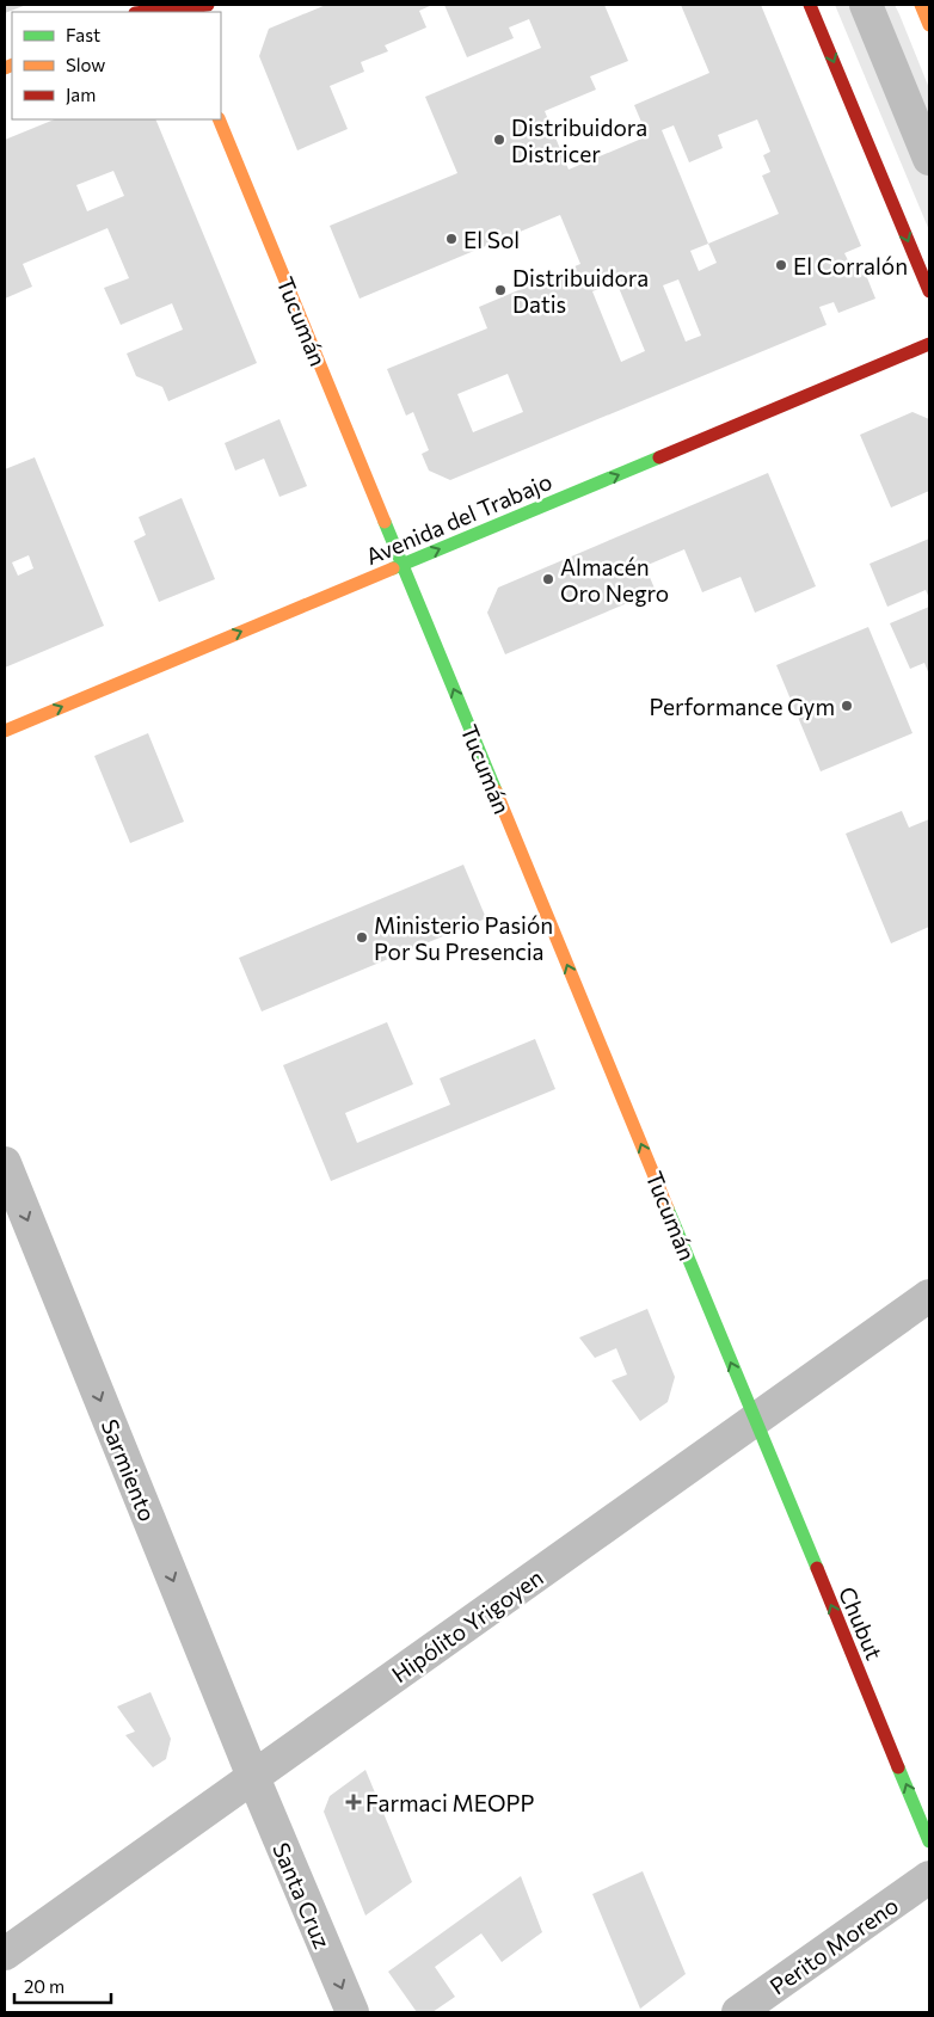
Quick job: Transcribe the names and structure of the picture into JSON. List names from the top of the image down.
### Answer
{
  "streets": {
    "street": [
      "Tucumán",
      "Avenida del Trabajo",
      "Sarmiento",
      "Chubut",
      "Hipólito Yrigoyen",
      "Santa Cruz",
      "Perito Moreno"
    ]
  },
  "crossings": [
    ["Tucumán", "Avenida del Trabajo"],
    ["Tucumán", "Chubut"],
    ["Tucumán", "Hipólito Yrigoyen"],
    ["Sarmiento", "Hipólito Yrigoyen"],
    ["Sarmiento", "Santa Cruz"],
    ["Chubut", "Hipólito Yrigoyen"],
    ["Hipólito Yrigoyen", "Santa Cruz"]
  ],
  "one_way": [
    "Tucumán",
    "Avenida del Trabajo",
    "Sarmiento",
    "Chubut",
    "Santa Cruz"
  ],
  "places": {
    "other": [
      "Distribuidora Districer",
      "El Sol",
      "El Corralón",
      "Distribuidora Datis",
      "Almacén Oro Negro",
      "Performance Gym",
      "Ministerio Pasión Por Su Presencia"
    ],
    "health": ["Farmaci MEOPP"]
  },
  "legend": ["Fast", "Slow", "Jam"],
  "scale_bar": "20 m"
}
